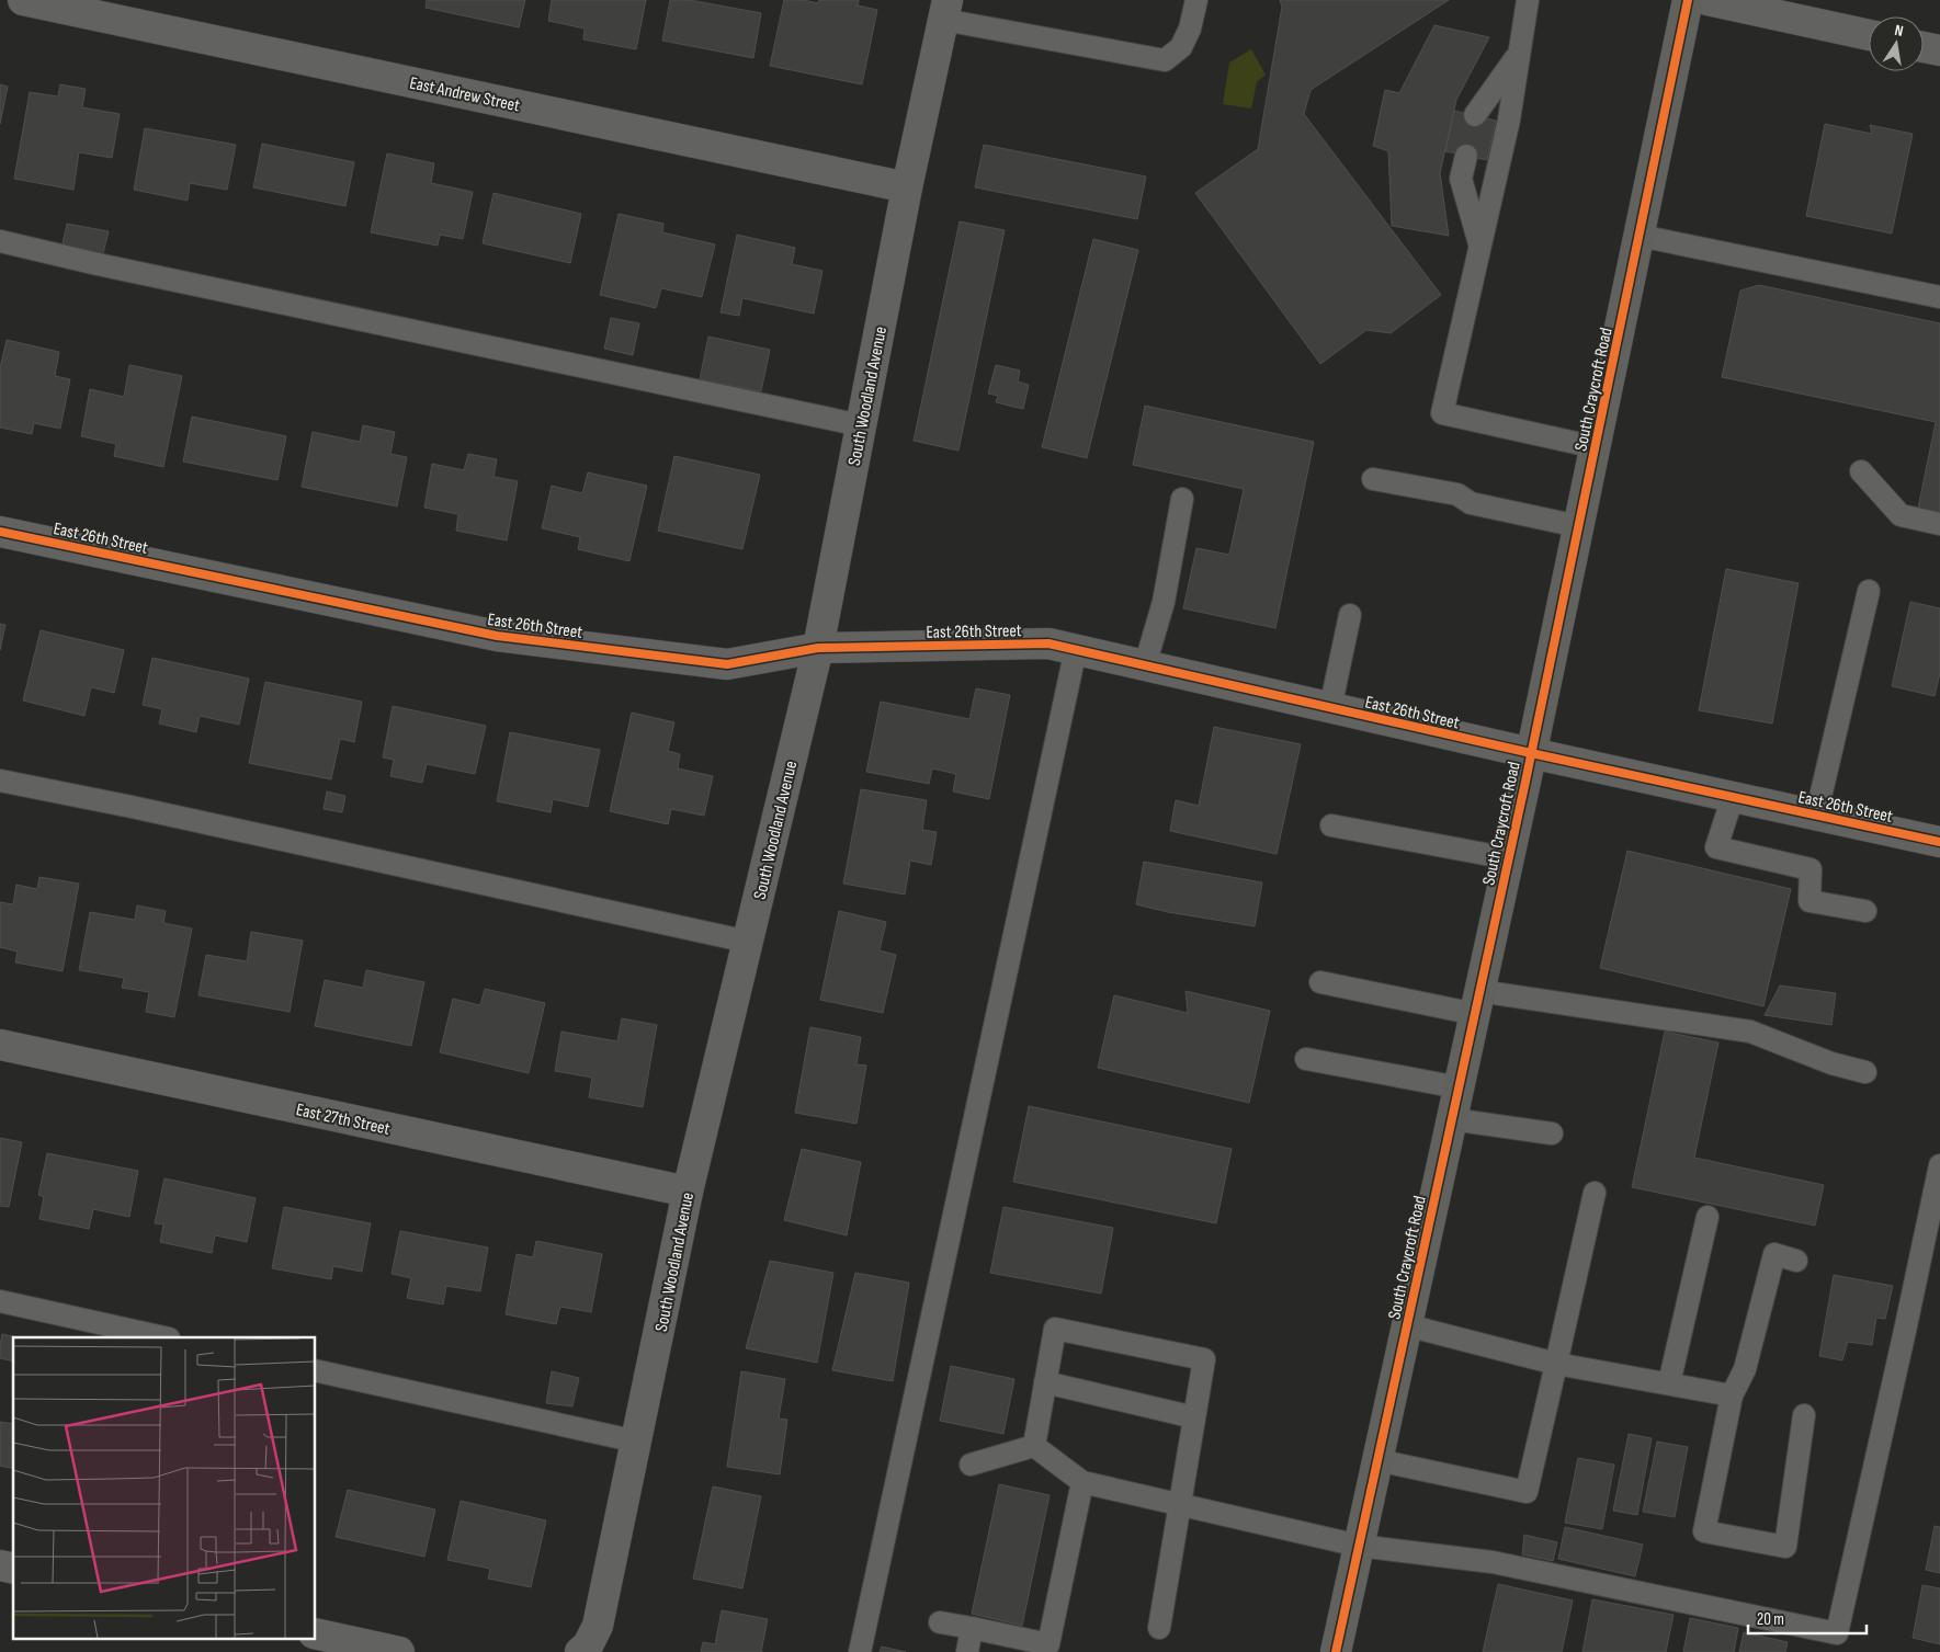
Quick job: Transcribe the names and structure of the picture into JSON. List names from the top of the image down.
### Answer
{
  "streets": {
    "main road": ["South Craycroft Road"],
    "street": [
      "East Andrew Street",
      "South Woodland Avenue",
      "East 26th Street",
      "East 27th Street"
    ]
  },
  "crossings": [
    ["East Andrew Street", "South Woodland Avenue"],
    ["South Craycroft Road", "East 26th Street"],
    ["South Woodland Avenue", "East 26th Street"],
    ["South Woodland Avenue", "East 27th Street"]
  ],
  "scale_bar": "20 m",
  "north": "top"
}
